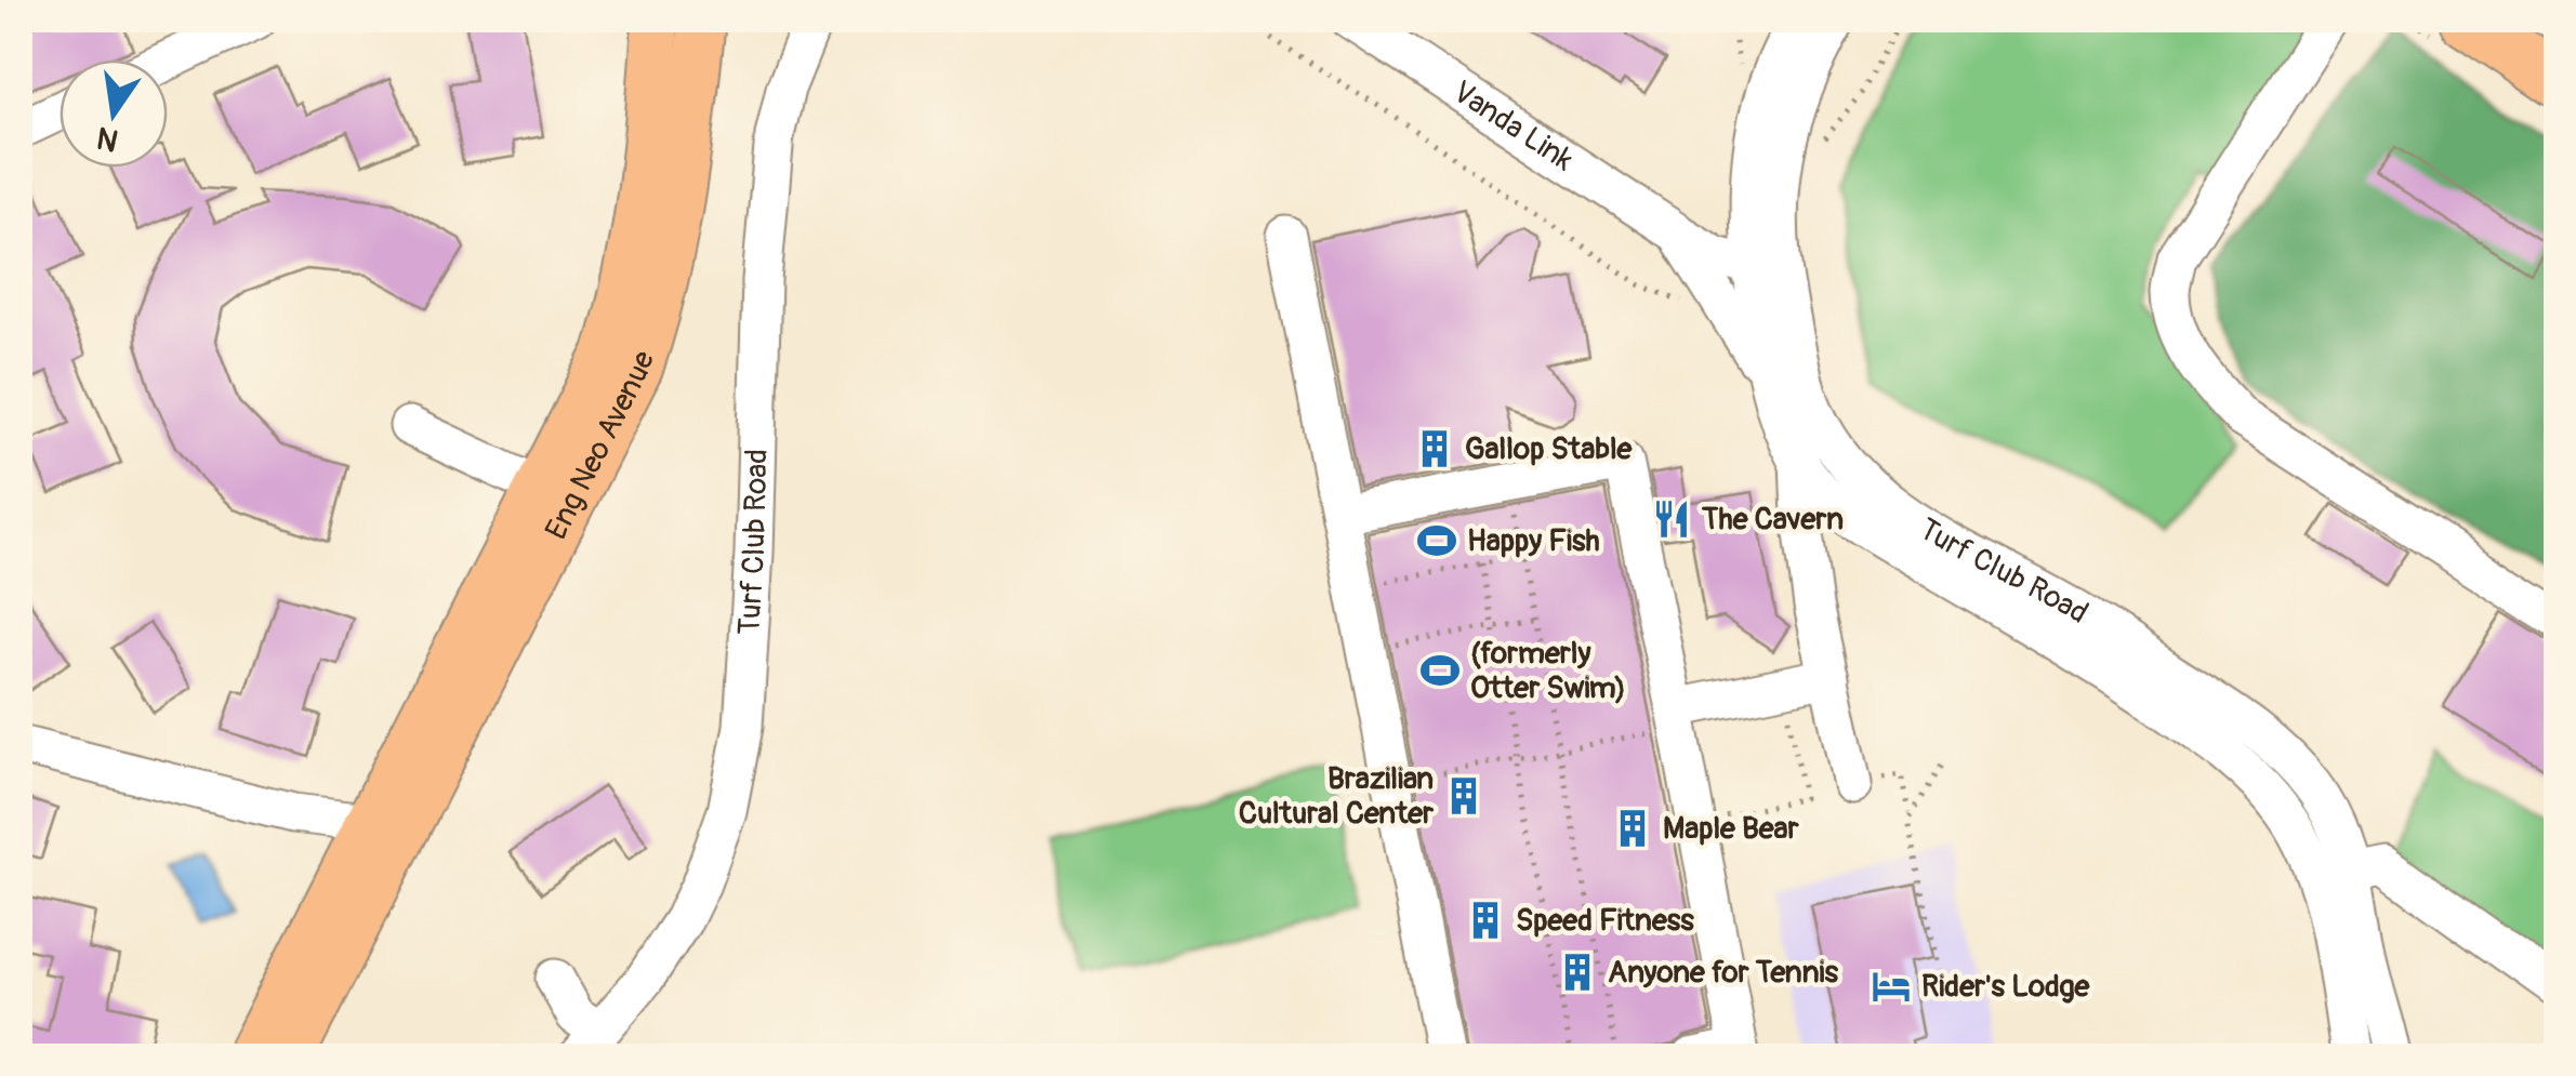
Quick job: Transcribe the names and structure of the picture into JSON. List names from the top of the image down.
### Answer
{
  "streets": {
    "main road": ["Eng Neo Avenue"],
    "street": ["Vanda Link", "Turf Club Road"]
  },
  "crossings": [
    ["Vanda Link", "Turf Club Road"]
  ],
  "places": {
    "building": [
      "Gallop Stable",
      "Brazilian Cultural Center",
      "Maple Bear",
      "Speed Fitness",
      "Anyone for Tennis"
    ],
    "restaurant": ["The Cavern"],
    "sports": ["Happy Fish", "(formerly Otter Swim)"],
    "hotel": ["Rider's Lodge"]
  },
  "north": "bottom"
}
